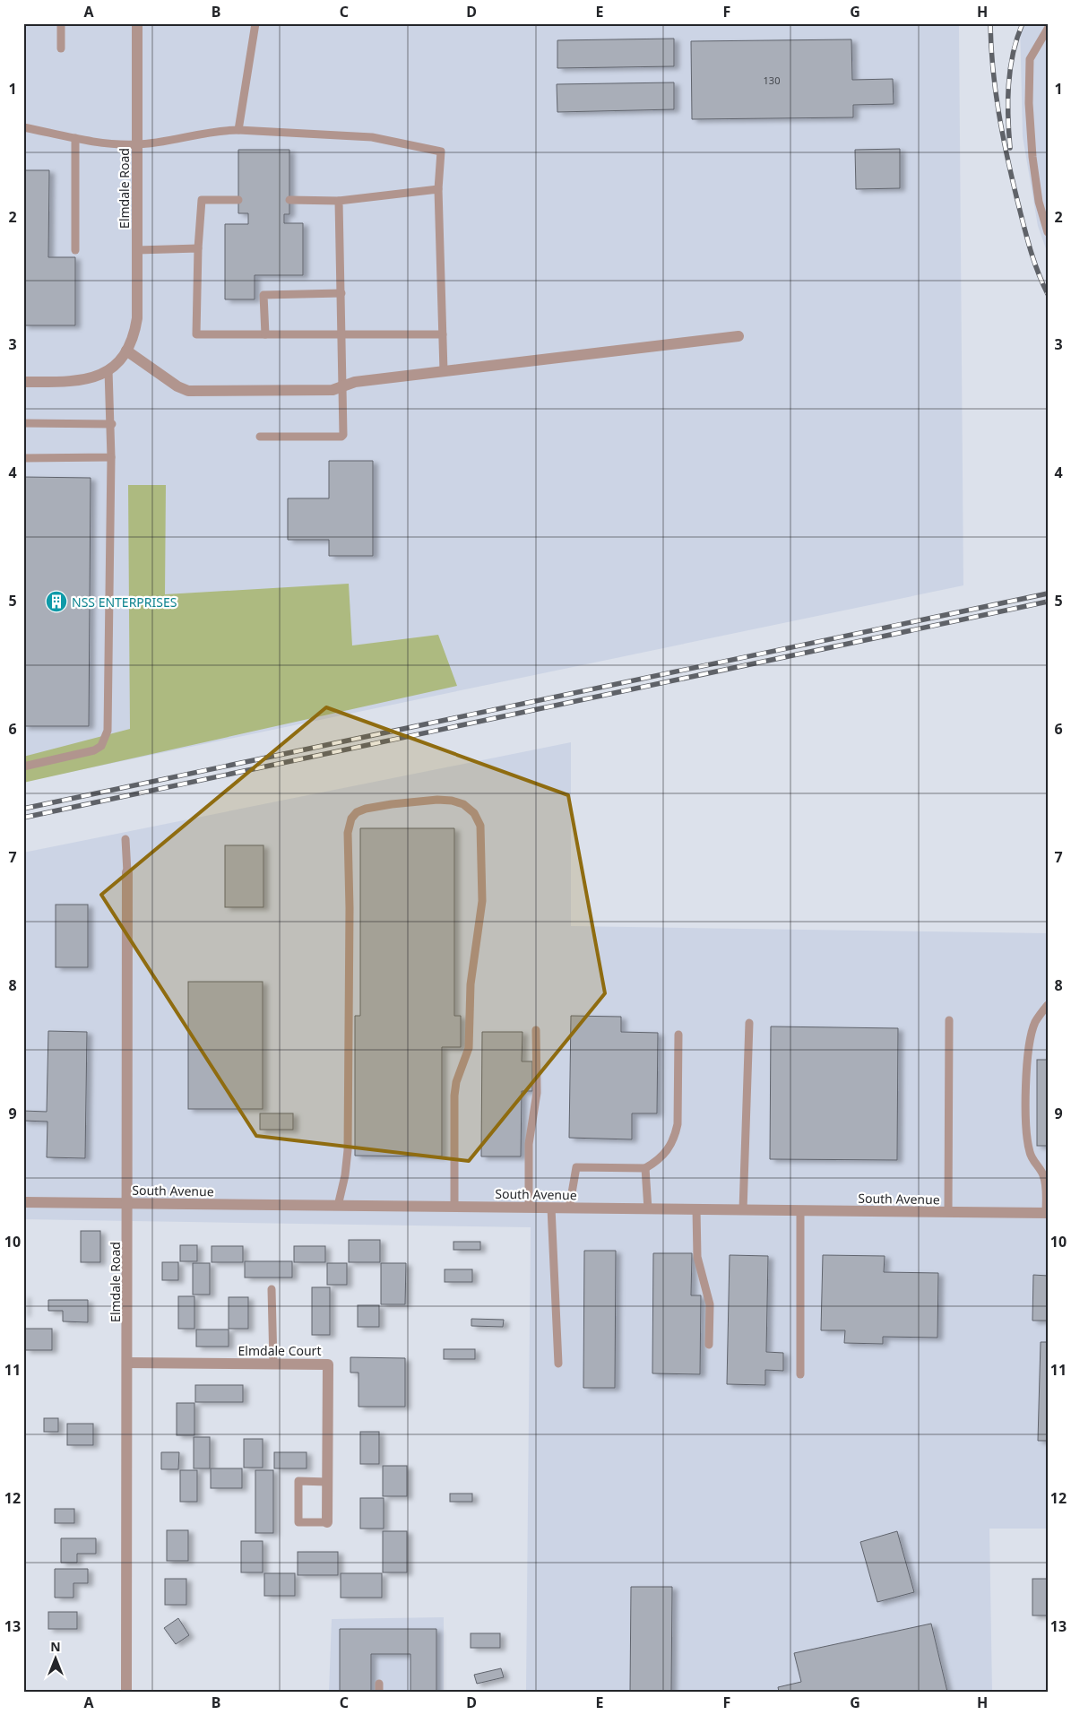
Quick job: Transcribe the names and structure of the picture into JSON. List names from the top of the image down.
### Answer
{
  "streets": {
    "street": ["Elmdale Road", "South Avenue", "Elmdale Court"]
  },
  "crossings": [
    ["Elmdale Road", "South Avenue"],
    ["Elmdale Road", "Elmdale Court"]
  ],
  "places": {
    "building": ["NSS ENTERPRISES"]
  },
  "house_numbers": ["130"],
  "north": "top",
  "grid": {
    "columns": [
      "A",
      "B",
      "C",
      "D",
      "E",
      "F",
      "G",
      "H"
    ],
    "rows": [
      "1",
      "2",
      "3",
      "4",
      "5",
      "6",
      "7",
      "8",
      "9",
      "10",
      "11",
      "12",
      "13"
    ]
  }
}
